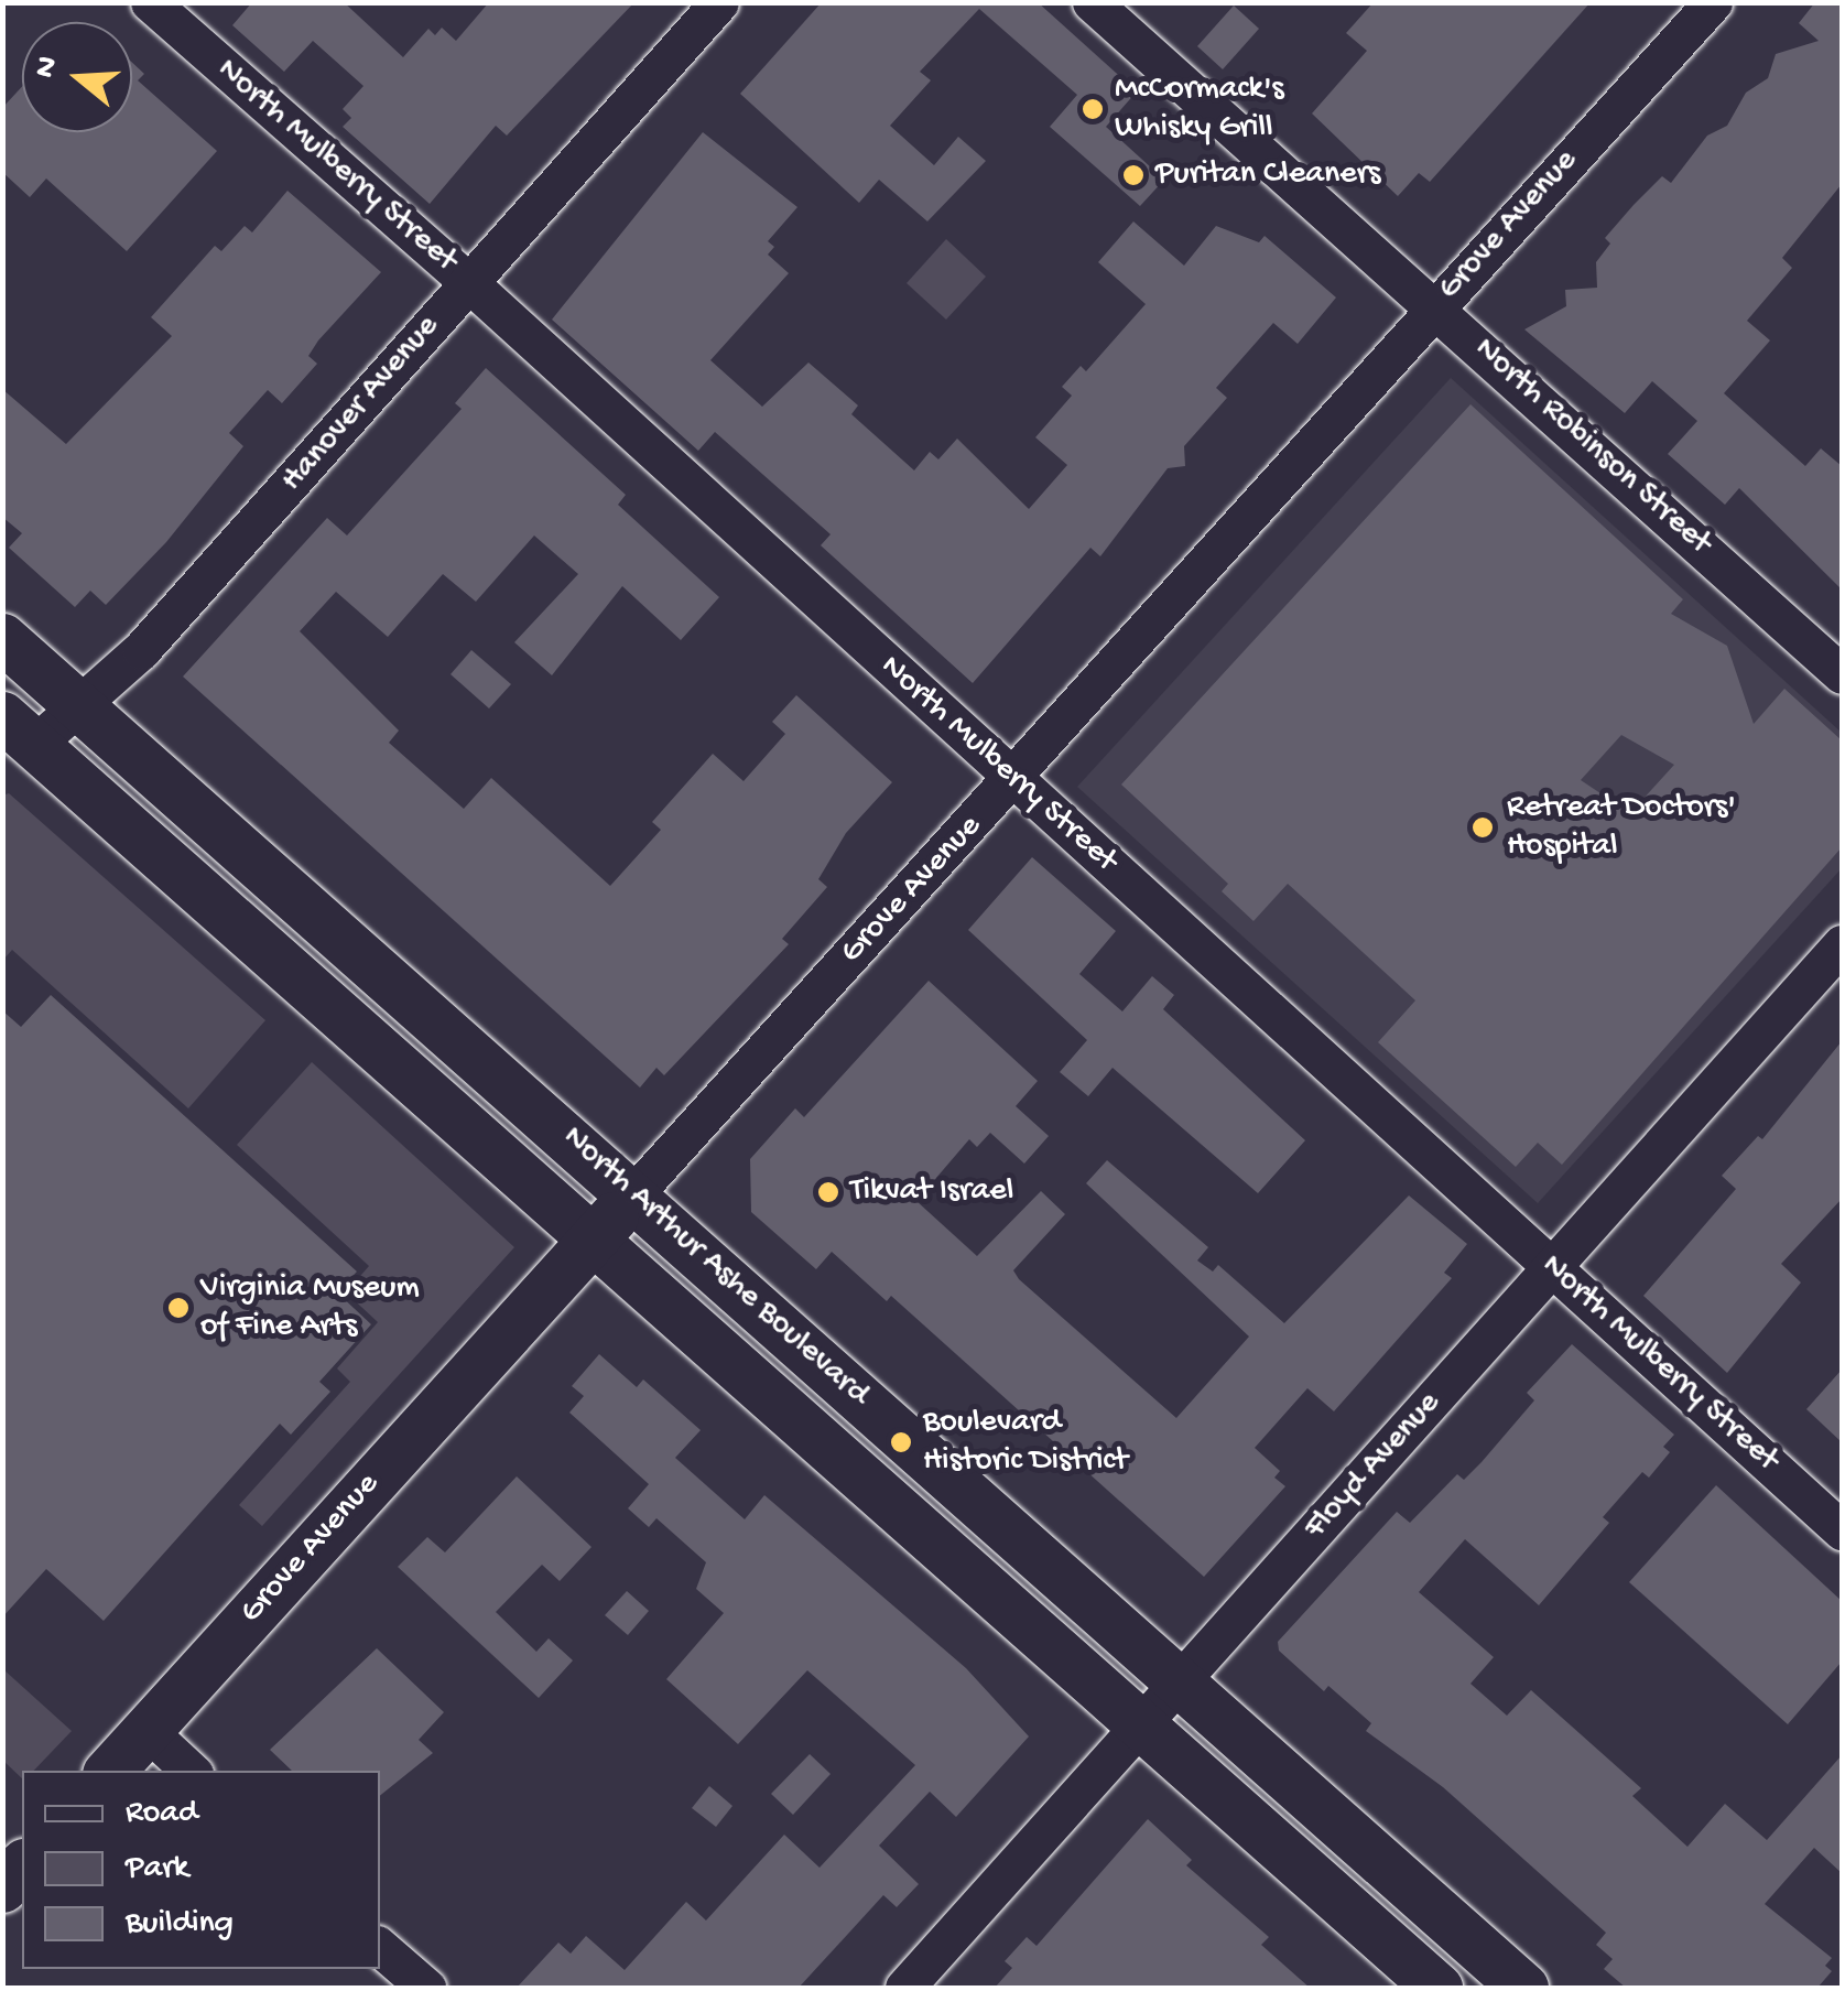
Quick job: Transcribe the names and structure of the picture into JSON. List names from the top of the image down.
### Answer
{
  "streets": {
    "main road": ["Grove Avenue", "North Arthur Ashe Boulevard"],
    "street": [
      "North Mulberry Street",
      "Hanover Avenue",
      "North Robinson Street",
      "Floyd Avenue"
    ]
  },
  "crossings": [
    ["North Mulberry Street", "Grove Avenue"],
    ["North Mulberry Street", "Hanover Avenue"],
    ["North Mulberry Street", "Floyd Avenue"],
    ["Grove Avenue", "North Robinson Street"],
    ["Grove Avenue", "North Arthur Ashe Boulevard"],
    ["Hanover Avenue", "North Arthur Ashe Boulevard"],
    ["North Arthur Ashe Boulevard", "Floyd Avenue"]
  ],
  "places": [
    "McCormack's Whisky Grill",
    "Puritan Cleaners",
    "Retreat Doctors' Hospital",
    "Tikvat Israel",
    "Virginia Museum of Fine Arts",
    "Boulevard Historic District"
  ],
  "legend": ["Road", "Park", "Building"],
  "north": "left"
}
